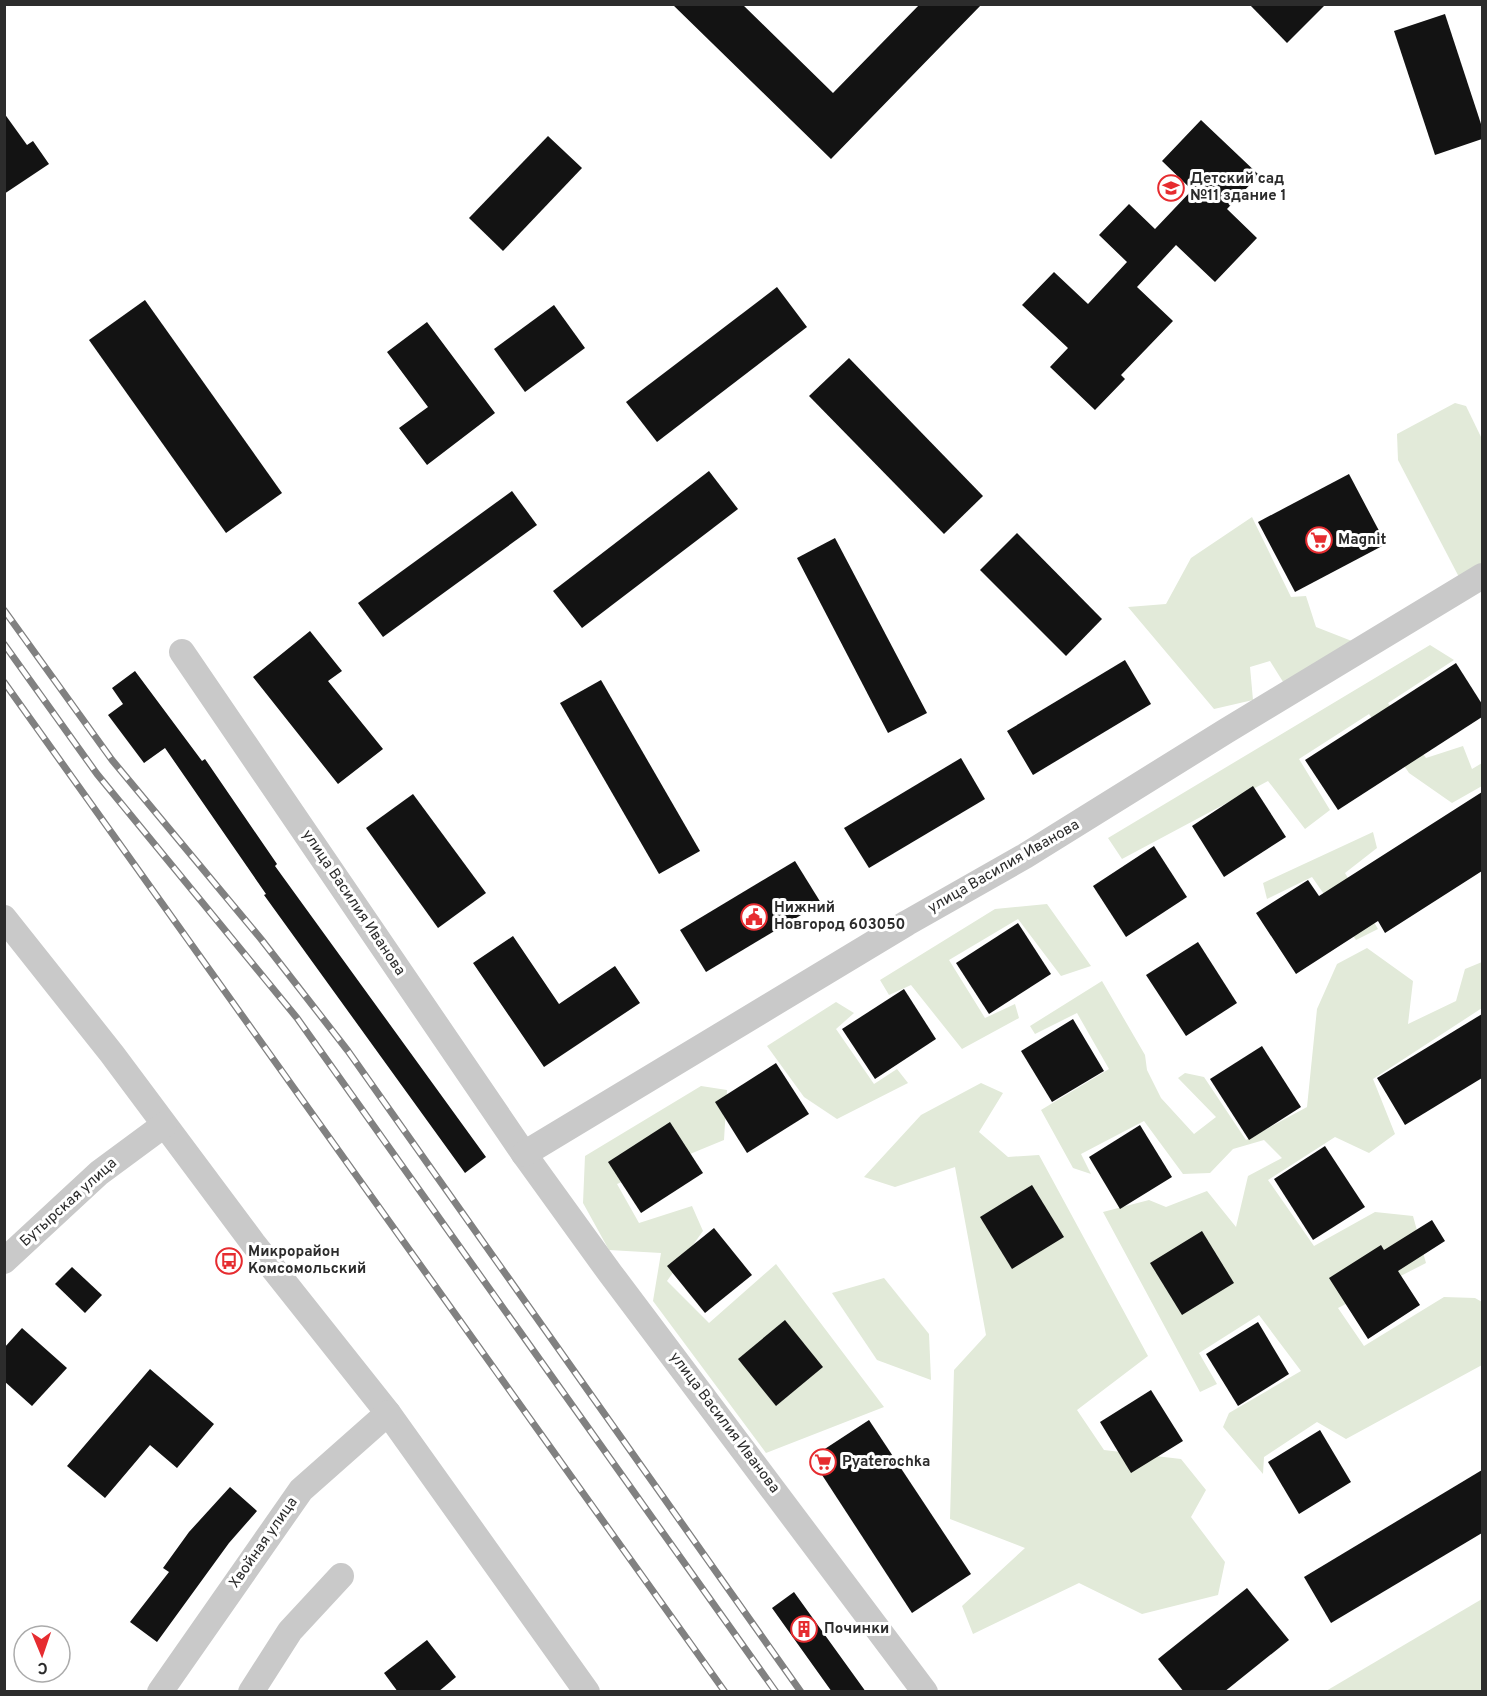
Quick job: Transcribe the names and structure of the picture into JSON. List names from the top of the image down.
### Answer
{
  "streets": {
    "street": ["улица Василия Иванова", "Бутырская улица", "Хвойная улица"]
  },
  "places": {
    "school or university": ["Детский сад №11 здание 1"],
    "supermarket": ["Magnit", "Pyaterochka"],
    "public building": ["Нижний Новгород 603050"],
    "bus stop": ["Микрорайон Комсомольский"],
    "building": ["Починки"]
  },
  "north": "bottom"
}
